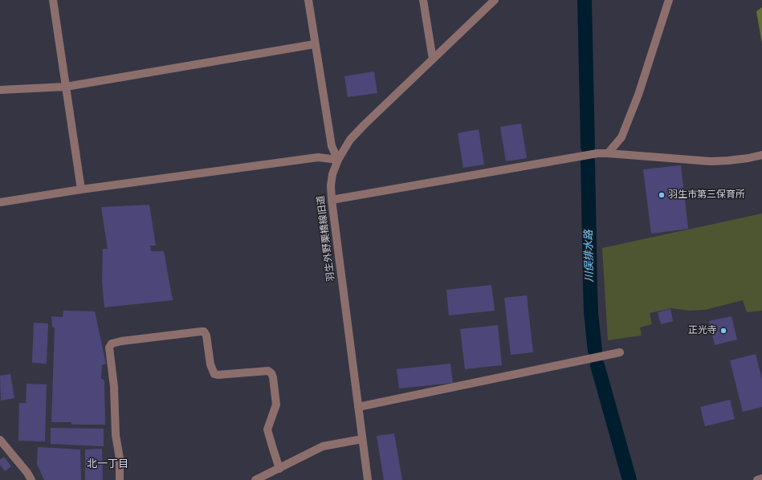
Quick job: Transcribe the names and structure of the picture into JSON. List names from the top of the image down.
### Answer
{
  "streets": {
    "street": ["羽生外野栗橋線旧道"]
  },
  "districts": ["北一丁目"],
  "water": ["川俣排水路"],
  "places": ["羽生市第三保育所", "正光寺"]
}
